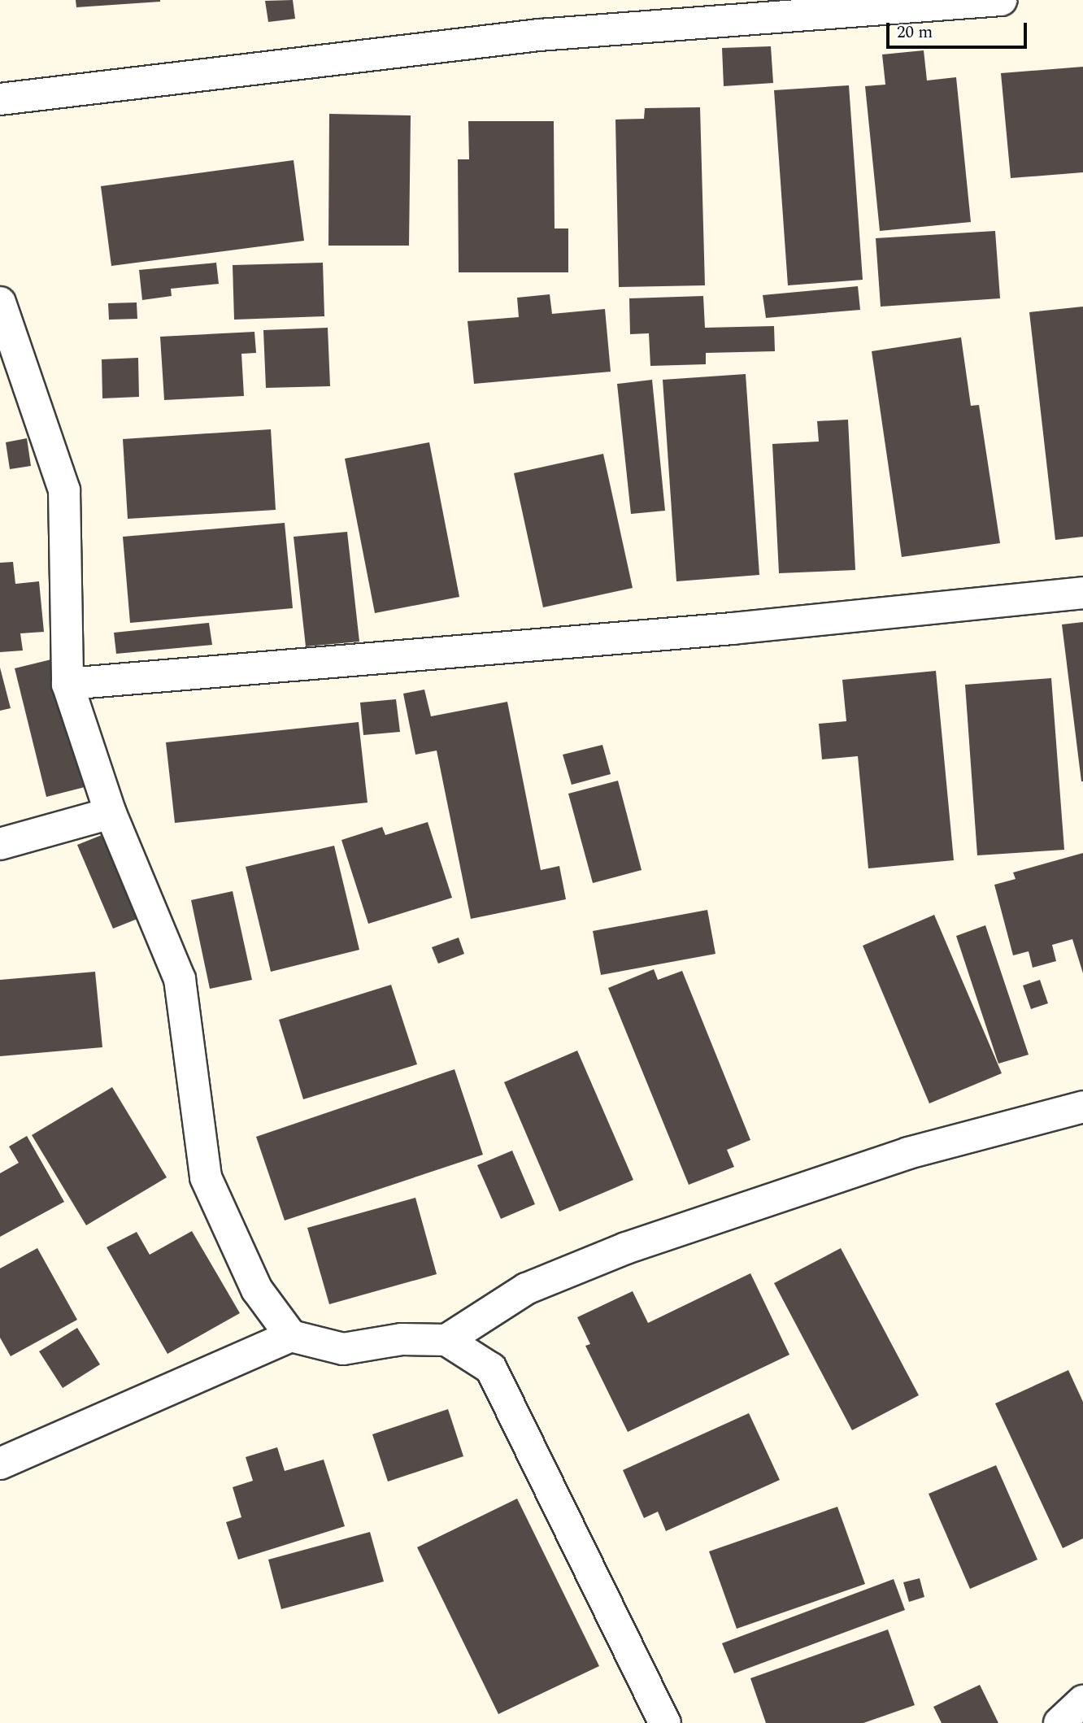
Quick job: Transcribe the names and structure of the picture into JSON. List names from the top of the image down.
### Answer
{
  "scale_bar": "20 m"
}
